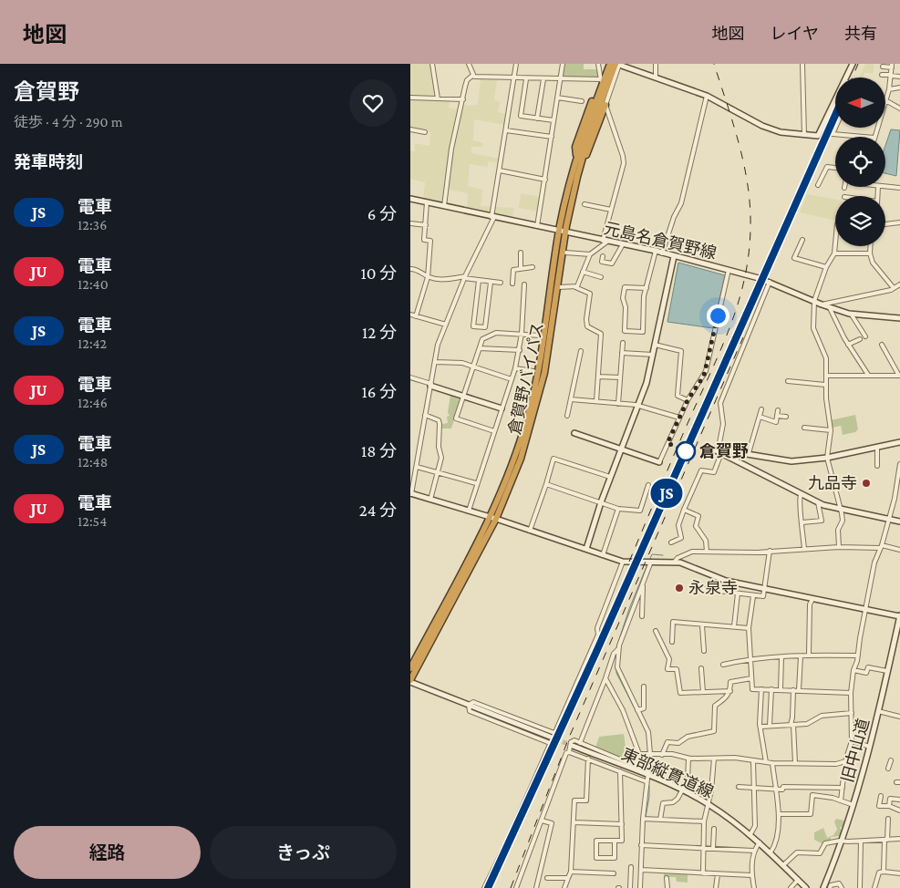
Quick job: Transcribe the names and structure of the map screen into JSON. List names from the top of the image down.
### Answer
{
  "streets": {
    "highway": ["倉賀野バイパス"],
    "street": ["元島名倉賀野線", "旧中山道", "東部縦貫道線"]
  },
  "crossings": [
    ["元島名倉賀野線", "倉賀野バイパス"]
  ],
  "places": ["倉賀野", "九品寺", "永泉寺"],
  "north": "left",
  "page": {
    "header": "地図",
    "nav": ["地図", "レイヤ", "共有"],
    "heading": [
      ["倉賀野", "徒歩 · 4 分 · 290 m"],
      "発車時刻"
    ],
    "on_map": "JS",
    "list": [
      {
        "mark": "JS",
        "name": "電車",
        "note": "12:36",
        "value": "6 分"
      },
      {
        "mark": "JU",
        "name": "電車",
        "note": "12:40",
        "value": "10 分"
      },
      {
        "mark": "JS",
        "name": "電車",
        "note": "12:42",
        "value": "12 分"
      },
      {
        "mark": "JU",
        "name": "電車",
        "note": "12:46",
        "value": "16 分"
      },
      {
        "mark": "JS",
        "name": "電車",
        "note": "12:48",
        "value": "18 分"
      },
      {
        "mark": "JU",
        "name": "電車",
        "note": "12:54",
        "value": "24 分"
      }
    ],
    "buttons": ["経路", "きっぷ"]
  }
}
